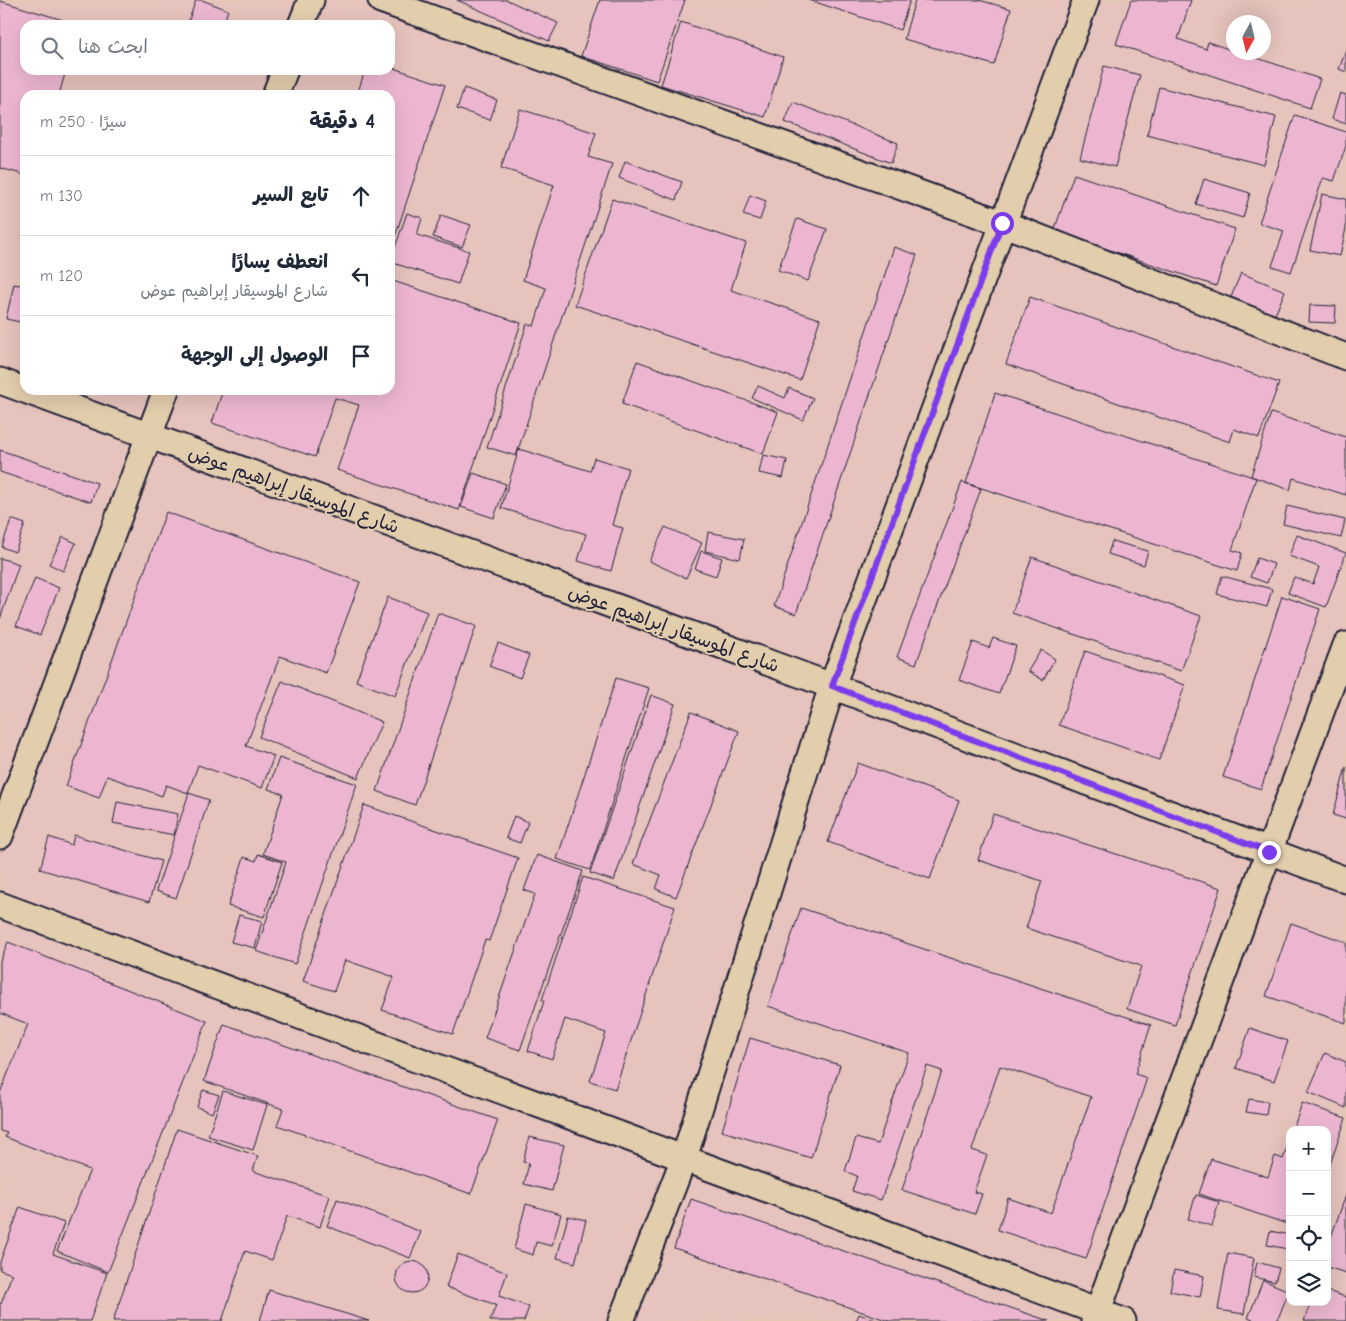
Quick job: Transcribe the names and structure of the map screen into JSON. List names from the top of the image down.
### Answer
{
  "streets": {
    "street": ["شارع الموسيقار إبراهيم عوض"]
  },
  "north": "bottom",
  "page": {
    "search": "ابحث هنا",
    "heading": ["4 دقيقة", "سيرًا · 250 m"],
    "list": [
      ["تابع السير", "130 m"],
      ["انعطف يسارًا", "شارع الموسيقار إبراهيم عوض", "120 m"],
      "الوصول إلى الوجهة"
    ],
    "map_buttons": ["+", "−"]
  }
}
